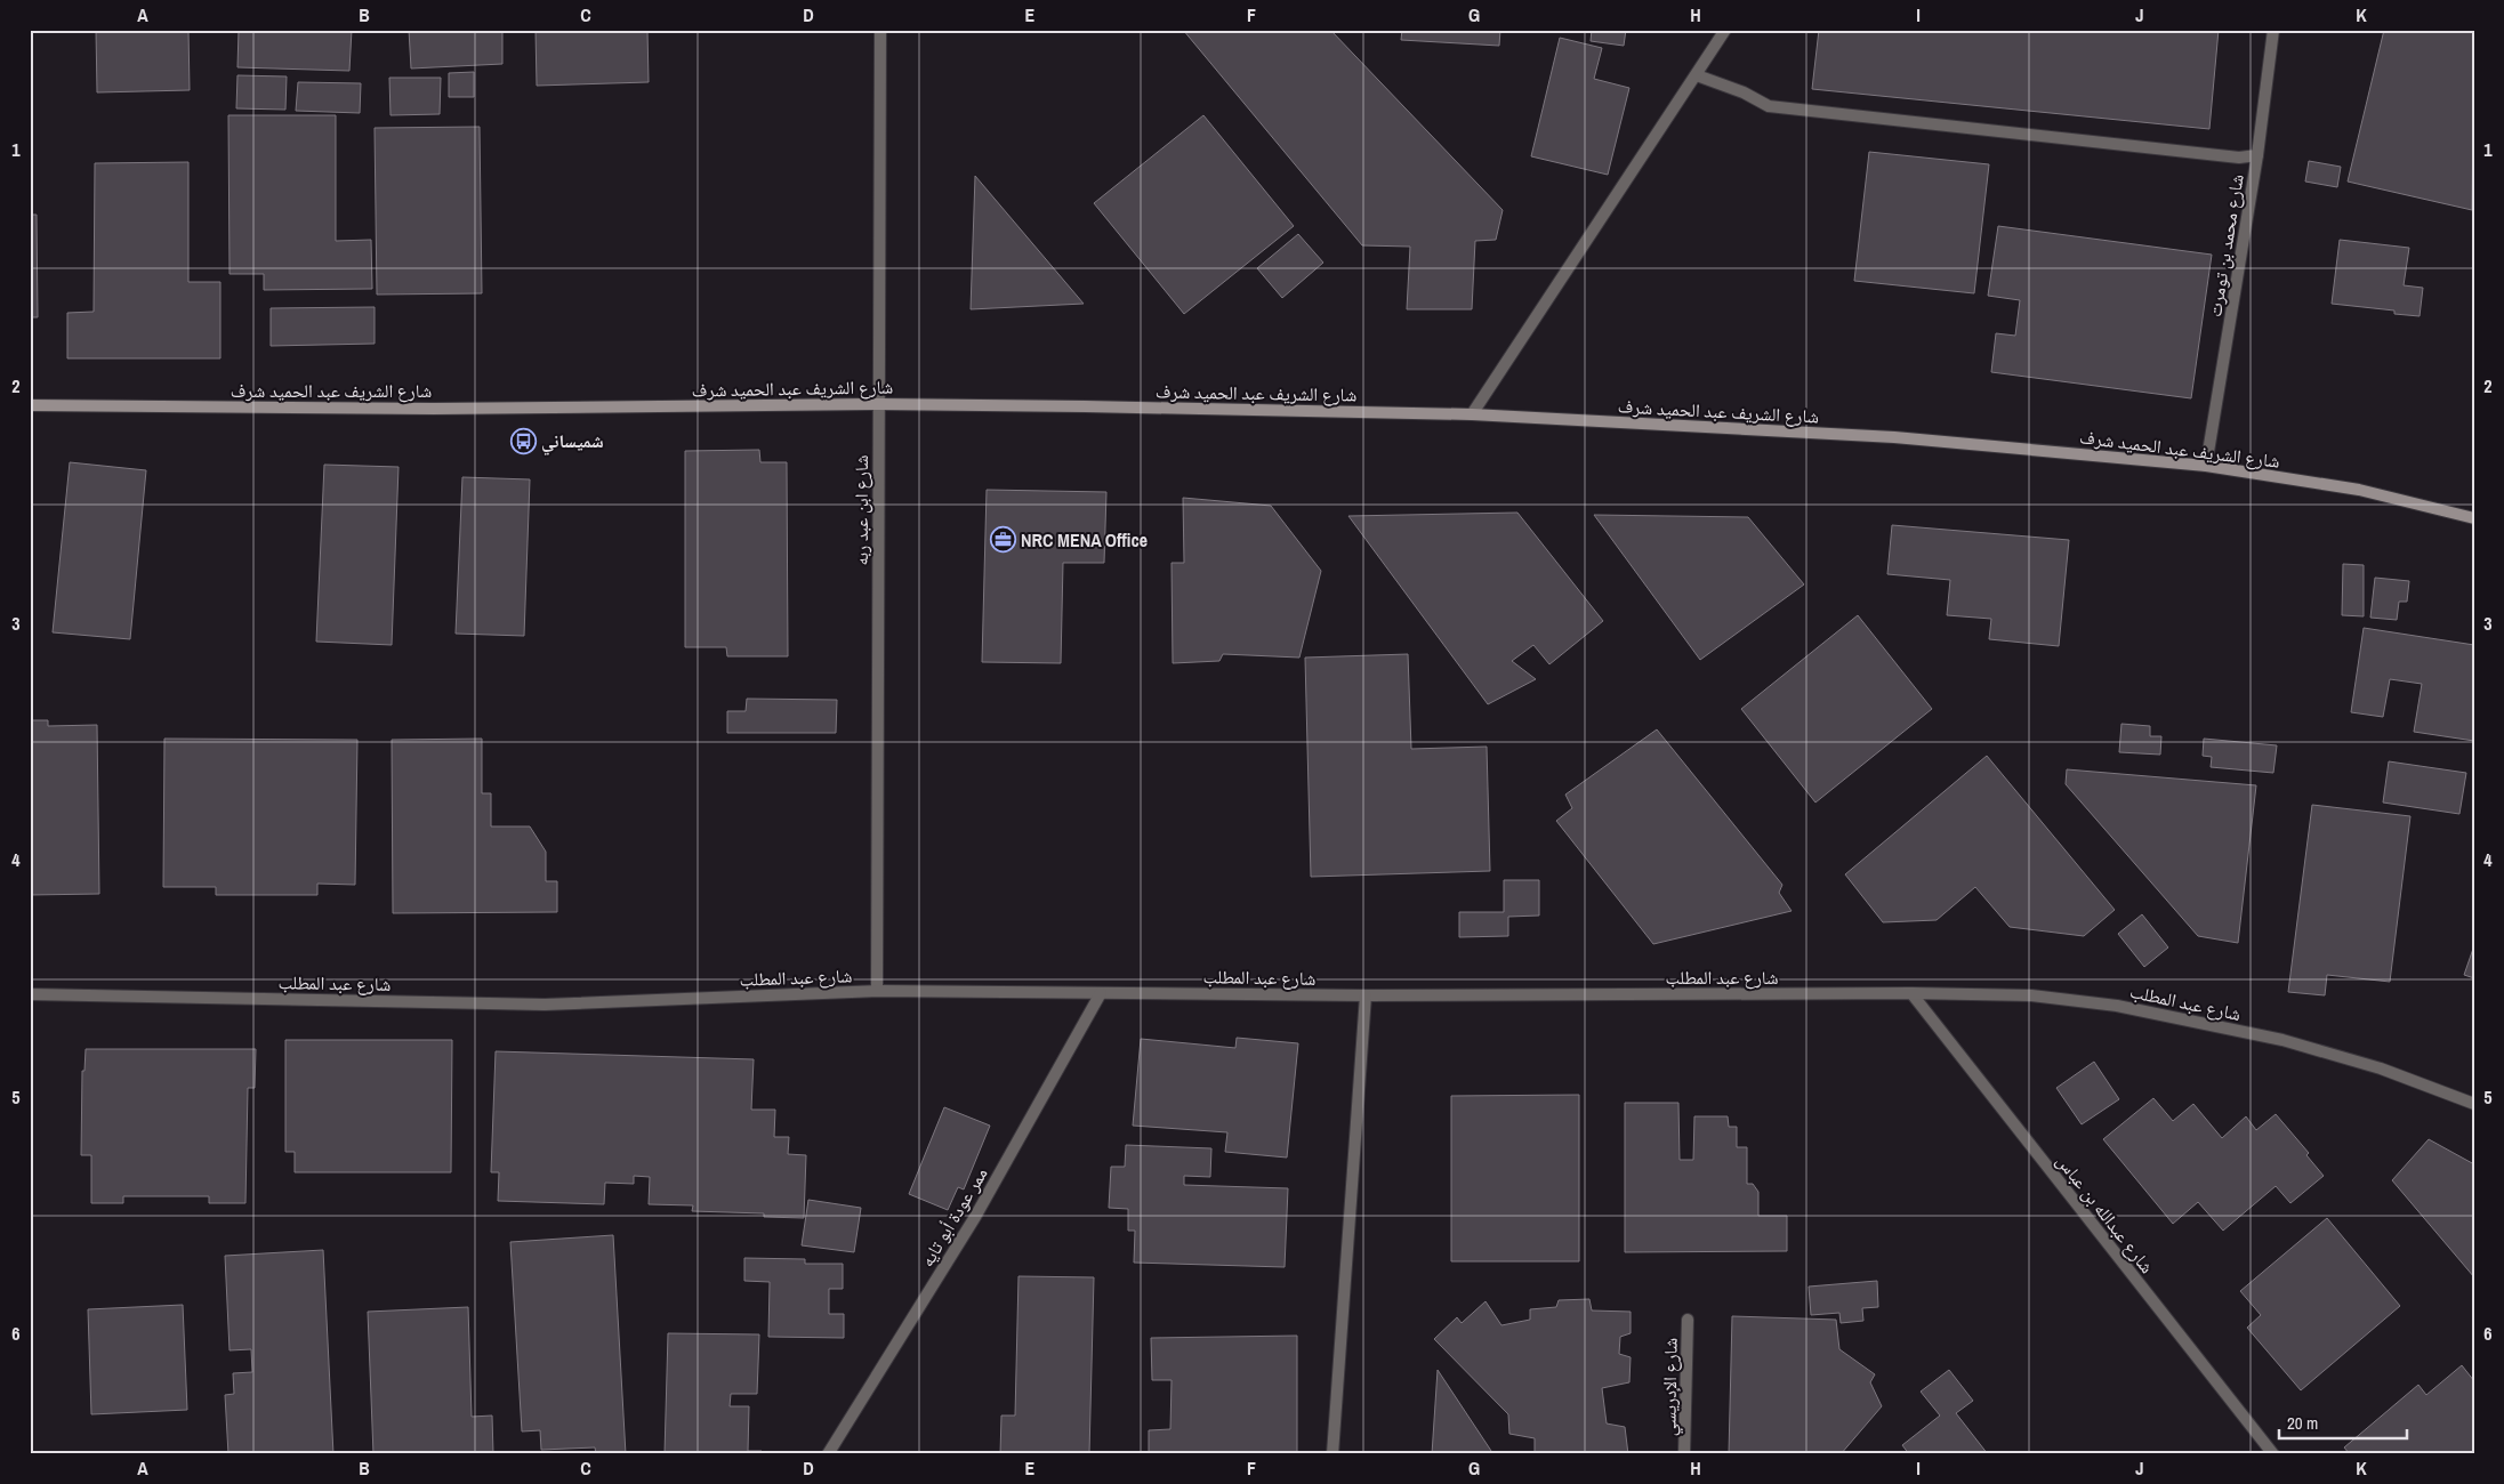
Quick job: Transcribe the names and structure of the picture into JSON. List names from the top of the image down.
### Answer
{
  "streets": {
    "street": [
      "شارع محمد بن تومرت",
      "شارع الشريف عبد الحميد شرف",
      "شارع ابن عبد ربه",
      "شارع عبد المطلب",
      "شارع عبدالله بن عباس",
      "ممر عودة أبو تايه",
      "شارع الإدريسي"
    ]
  },
  "crossings": [
    ["شارع محمد بن تومرت", "شارع الشريف عبد الحميد شرف"],
    ["شارع الشريف عبد الحميد شرف", "شارع ابن عبد ربه"],
    ["شارع ابن عبد ربه", "شارع عبد المطلب"],
    ["شارع عبد المطلب", "شارع عبدالله بن عباس"],
    ["شارع عبد المطلب", "ممر عودة أبو تايه"]
  ],
  "places": {
    "bus stop": ["شميساني"],
    "office": ["NRC MENA Office"]
  },
  "scale_bar": "20 m",
  "grid": {
    "columns": [
      "A",
      "B",
      "C",
      "D",
      "E",
      "F",
      "G",
      "H",
      "I",
      "J",
      "K"
    ],
    "rows": [
      "1",
      "2",
      "3",
      "4",
      "5",
      "6"
    ]
  }
}
